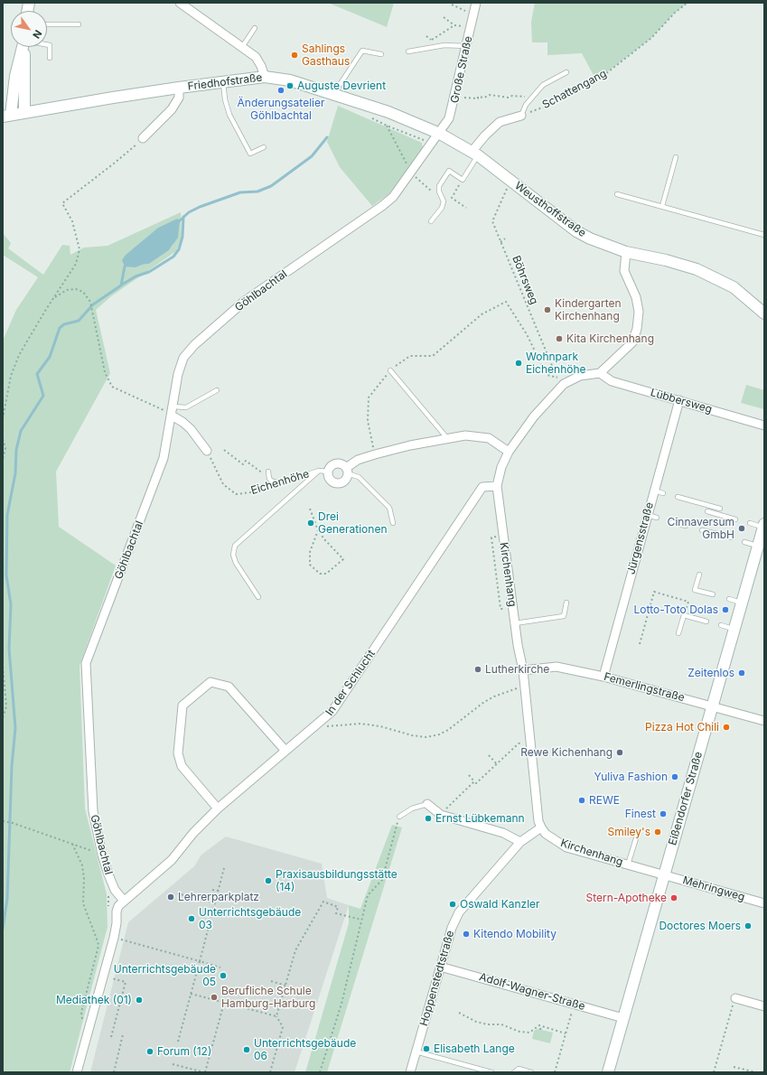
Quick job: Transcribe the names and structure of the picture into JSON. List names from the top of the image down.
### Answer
{
  "streets": {
    "street": [
      "Große Straße",
      "Friedhofstraße",
      "Weusthoffstraße",
      "Göhlbachtal",
      "Lübbersweg",
      "Eichenhöhe",
      "Jürgensstraße",
      "Kirchenhang",
      "In der Schlucht",
      "Femerlingstraße",
      "Eißendorfer Straße",
      "Mehringweg",
      "Hoppenstedtstraße",
      "Adolf-Wagner-Straße"
    ],
    "path": ["Schattengang", "Böhrsweg"]
  },
  "crossings": [
    ["Große Straße", "Friedhofstraße"],
    ["Große Straße", "Weusthoffstraße"],
    ["Große Straße", "Göhlbachtal"],
    ["Friedhofstraße", "Weusthoffstraße"],
    ["Friedhofstraße", "Göhlbachtal"],
    ["Weusthoffstraße", "Böhrsweg"],
    ["Weusthoffstraße", "Göhlbachtal"],
    ["Böhrsweg", "Kirchenhang"],
    ["Göhlbachtal", "In der Schlucht"],
    ["Lübbersweg", "Jürgensstraße"],
    ["Lübbersweg", "Kirchenhang"],
    ["Eichenhöhe", "Kirchenhang"],
    ["Jürgensstraße", "Femerlingstraße"],
    ["Kirchenhang", "In der Schlucht"],
    ["Kirchenhang", "Femerlingstraße"],
    ["Kirchenhang", "Eißendorfer Straße"],
    ["Kirchenhang", "Mehringweg"],
    ["Kirchenhang", "Hoppenstedtstraße"],
    ["Femerlingstraße", "Eißendorfer Straße"],
    ["Eißendorfer Straße", "Mehringweg"],
    ["Eißendorfer Straße", "Adolf-Wagner-Straße"],
    ["Hoppenstedtstraße", "Adolf-Wagner-Straße"]
  ],
  "places": [
    "Sahlings Gasthaus",
    "Auguste Devrient",
    "Änderungsatelier Göhlbachtal",
    "Kindergarten Kirchenhang",
    "Kita Kirchenhang",
    "Wohnpark Eichenhöhe",
    "Drei Generationen",
    "Cinnaversum GmbH",
    "Lotto-Toto Dolas",
    "Lutherkirche",
    "Zeitenlos",
    "Pizza Hot Chili",
    "Rewe Kichenhang",
    "Yuliva Fashion",
    "REWE",
    "Finest",
    "Ernst Lübkemann",
    "Smiley's",
    "Praxisausbildungsstätte (14)",
    "Lehrerparkplatz",
    "Stern-Apotheke",
    "Oswald Kanzler",
    "Unterrichtsgebäude 03",
    "Doctores Moers",
    "Kitendo Mobility",
    "Unterrichtsgebäude 05",
    "Berufliche Schule Hamburg-Harburg",
    "Mediathek (01)",
    "Elisabeth Lange",
    "Unterrichtsgebäude 06",
    "Forum (12)"
  ],
  "north": "bottom right"
}
